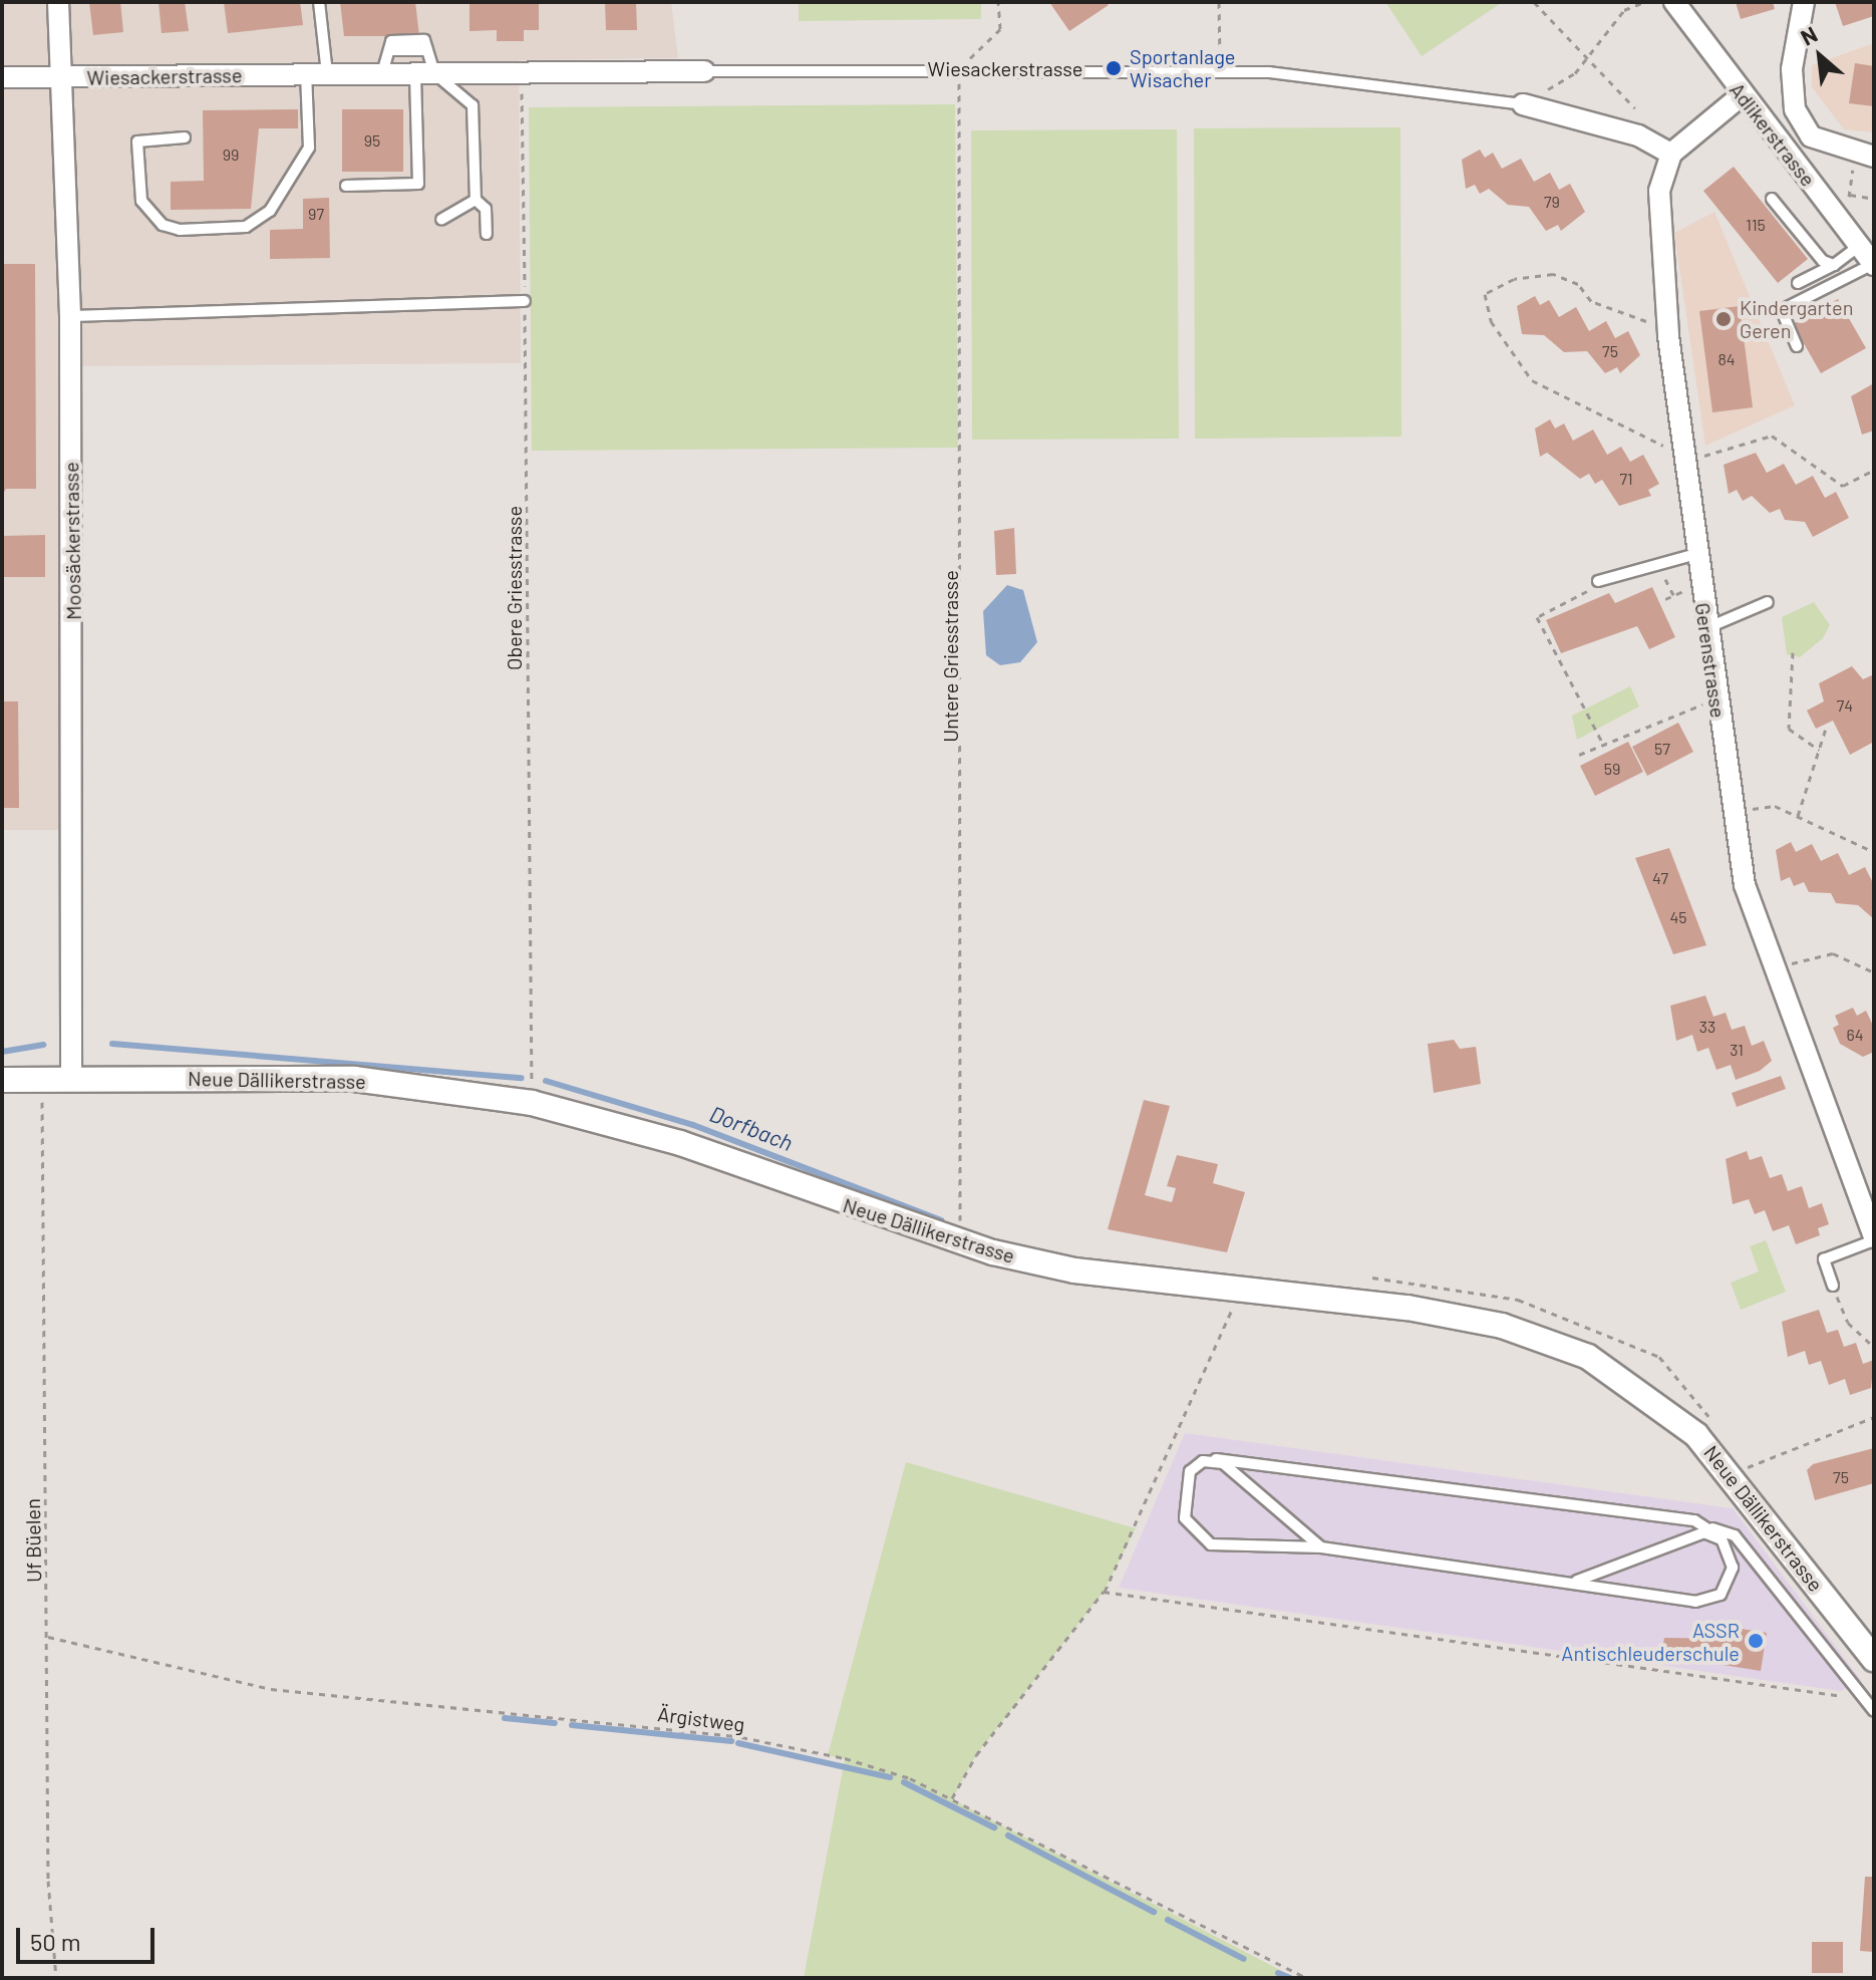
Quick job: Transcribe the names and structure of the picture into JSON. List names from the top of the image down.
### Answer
{
  "streets": {
    "street": [
      "Wiesackerstrasse",
      "Adlikerstrasse",
      "Moosäckerstrasse",
      "Gerenstrasse",
      "Neue Dällikerstrasse"
    ],
    "path": [
      "Obere Griesstrasse",
      "Untere Griesstrasse",
      "Uf Büelen",
      "Ärgistweg"
    ]
  },
  "crossings": [
    ["Wiesackerstrasse", "Moosäckerstrasse"],
    ["Wiesackerstrasse", "Obere Griesstrasse"],
    ["Wiesackerstrasse", "Untere Griesstrasse"],
    ["Wiesackerstrasse", "Gerenstrasse"],
    ["Moosäckerstrasse", "Neue Dällikerstrasse"],
    ["Obere Griesstrasse", "Neue Dällikerstrasse"],
    ["Untere Griesstrasse", "Neue Dällikerstrasse"],
    ["Uf Büelen", "Ärgistweg"]
  ],
  "water": ["Dorfbach"],
  "places": ["Sportanlage Wisacher", "Kindergarten Geren", "ASSR Antischleuderschule"],
  "house_numbers": [
    "95",
    "99",
    "79",
    "97",
    "115",
    "75",
    "84",
    "71",
    "74",
    "57",
    "59",
    "47",
    "45",
    "33",
    "64",
    "31",
    "75"
  ],
  "scale_bar": "50 m",
  "north": "top left"
}
